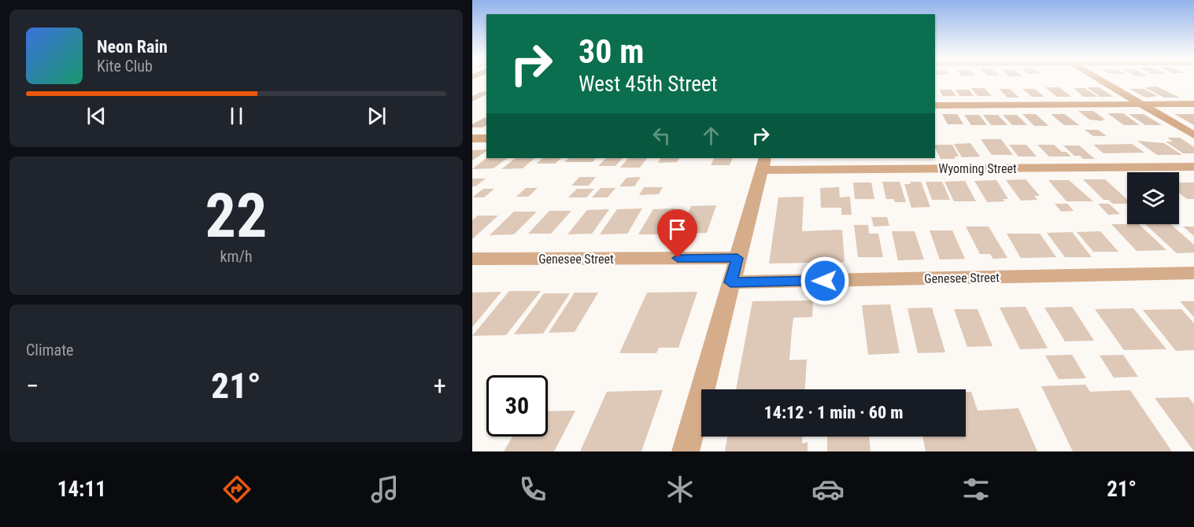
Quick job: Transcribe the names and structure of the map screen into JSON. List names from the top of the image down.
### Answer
{
  "streets": {
    "street": ["Wyoming Street", "Genesee Street"]
  },
  "page": {
    "turn": ["30 m", "West 45th Street"],
    "song": ["Neon Rain", "Kite Club"],
    "tile": [
      ["22", "km/h"],
      "Climate"
    ],
    "heat": ["−", "21°", "+"],
    "limit": "30",
    "trip": "14:12 · 1 min · 60 m",
    "tabs": ["14:11", "21°"]
  }
}
